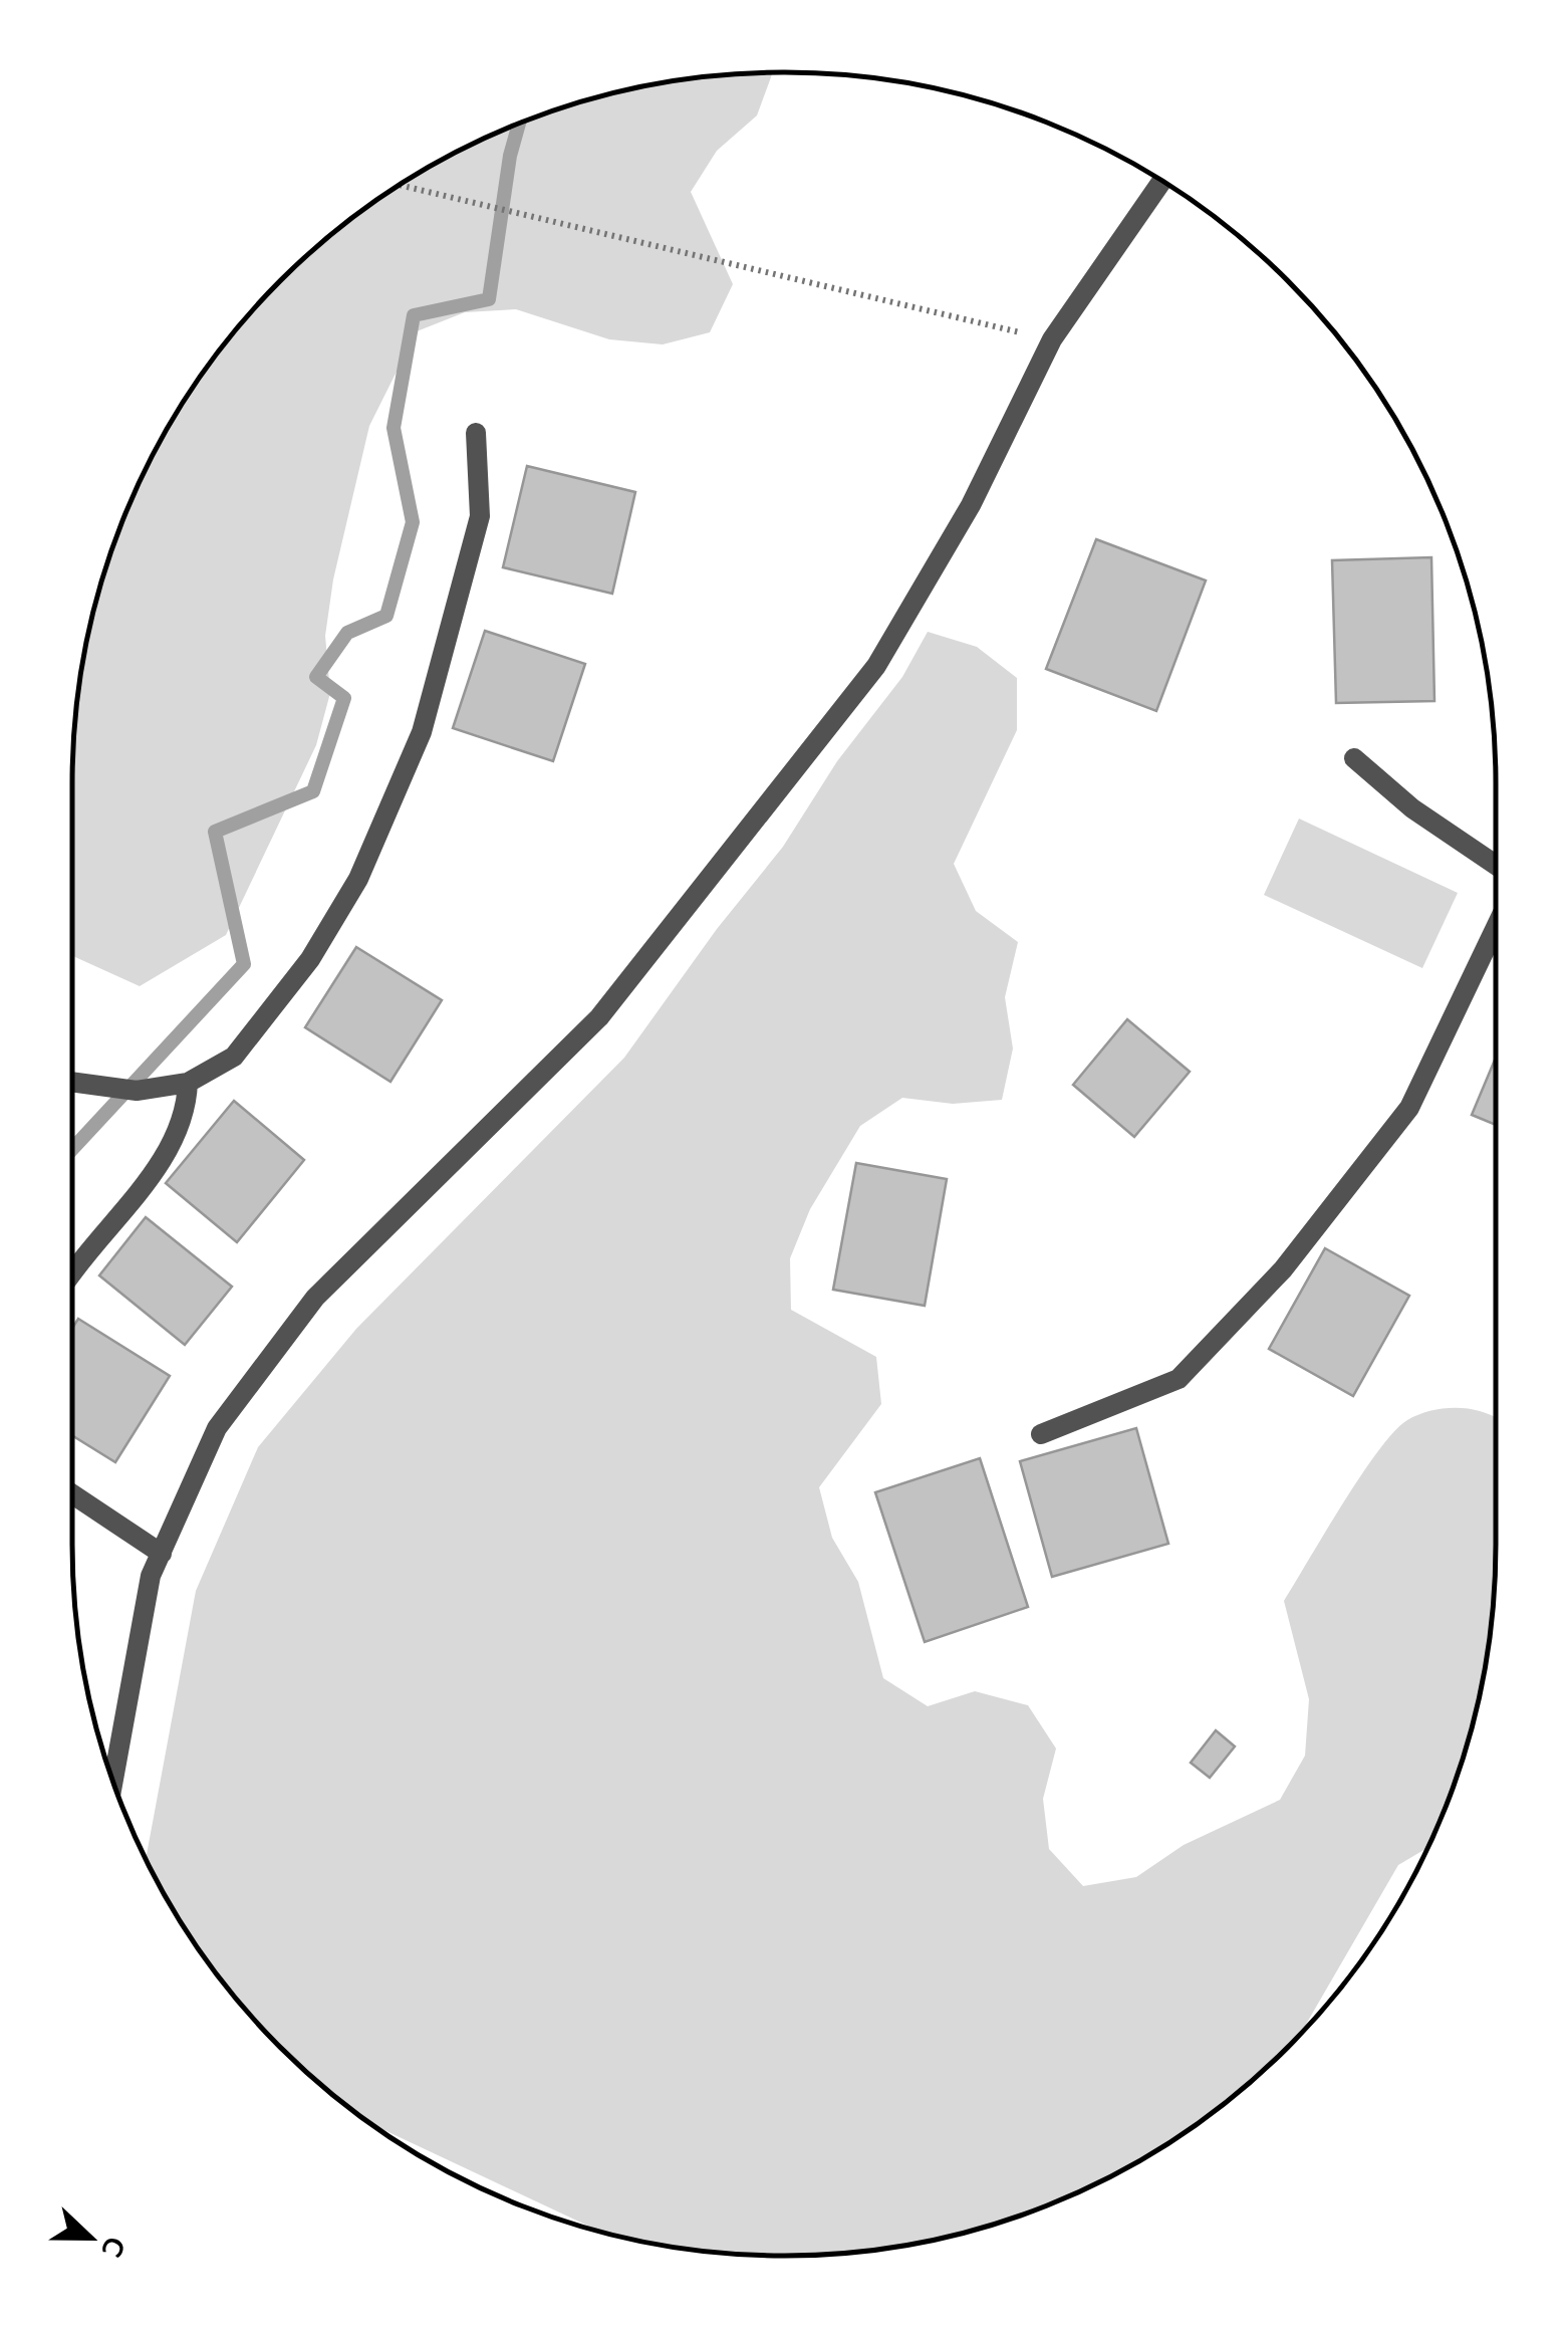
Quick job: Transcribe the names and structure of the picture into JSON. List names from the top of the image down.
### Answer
{
  "north": "right"
}
